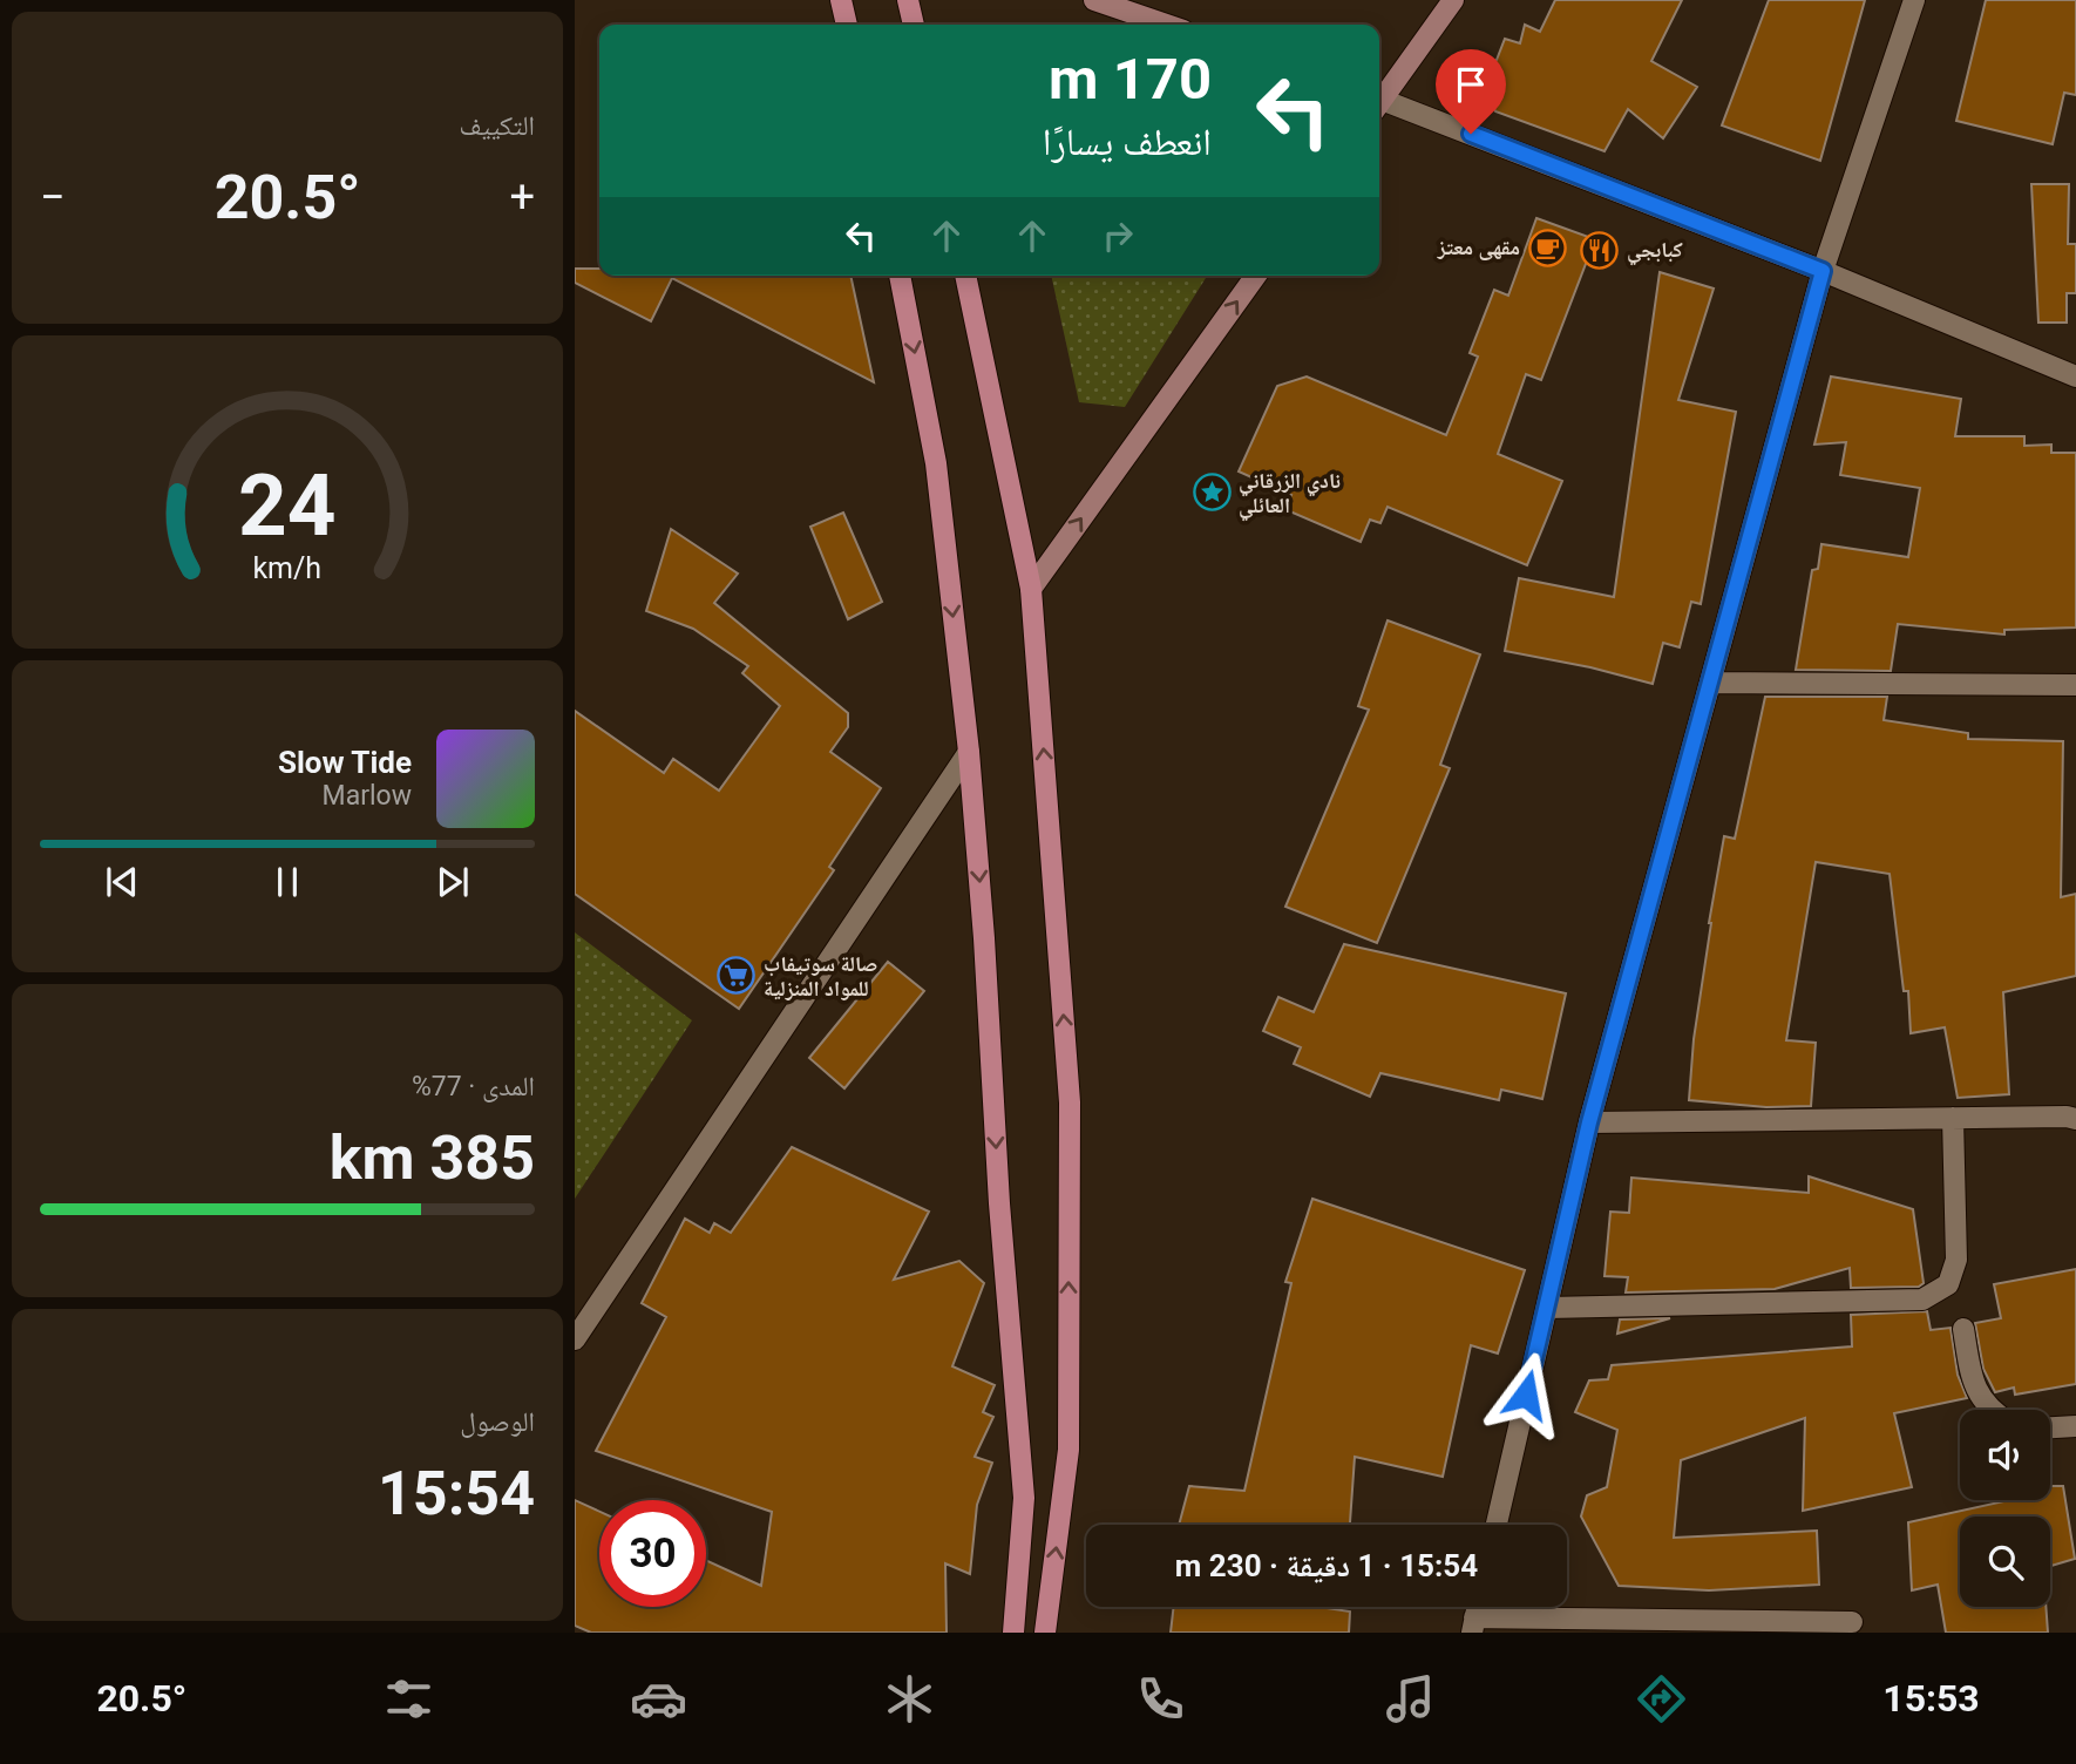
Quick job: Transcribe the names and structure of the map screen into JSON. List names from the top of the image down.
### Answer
{
  "places": {
    "cafe": ["مقهى معتز"],
    "restaurant": ["كبابجي"],
    "place": ["نادي الزرقاني العائلي"],
    "supermarket": ["صالة سوتيفاب للمواد المنزلية"]
  },
  "page": {
    "tile": [
      "التكييف",
      ["المدى · 77%", "385 km"],
      ["الوصول", "15:54"]
    ],
    "turn": ["170 m", "انعطف يسارًا"],
    "heat": ["−", "20.5°", "+"],
    "song": ["Slow Tide", "Marlow"],
    "limit": "30",
    "trip": "15:54 · 1 دقيقة · 230 m",
    "tabs": ["15:53", "20.5°"],
    "gauge": ["24", "km/h"]
  }
}
